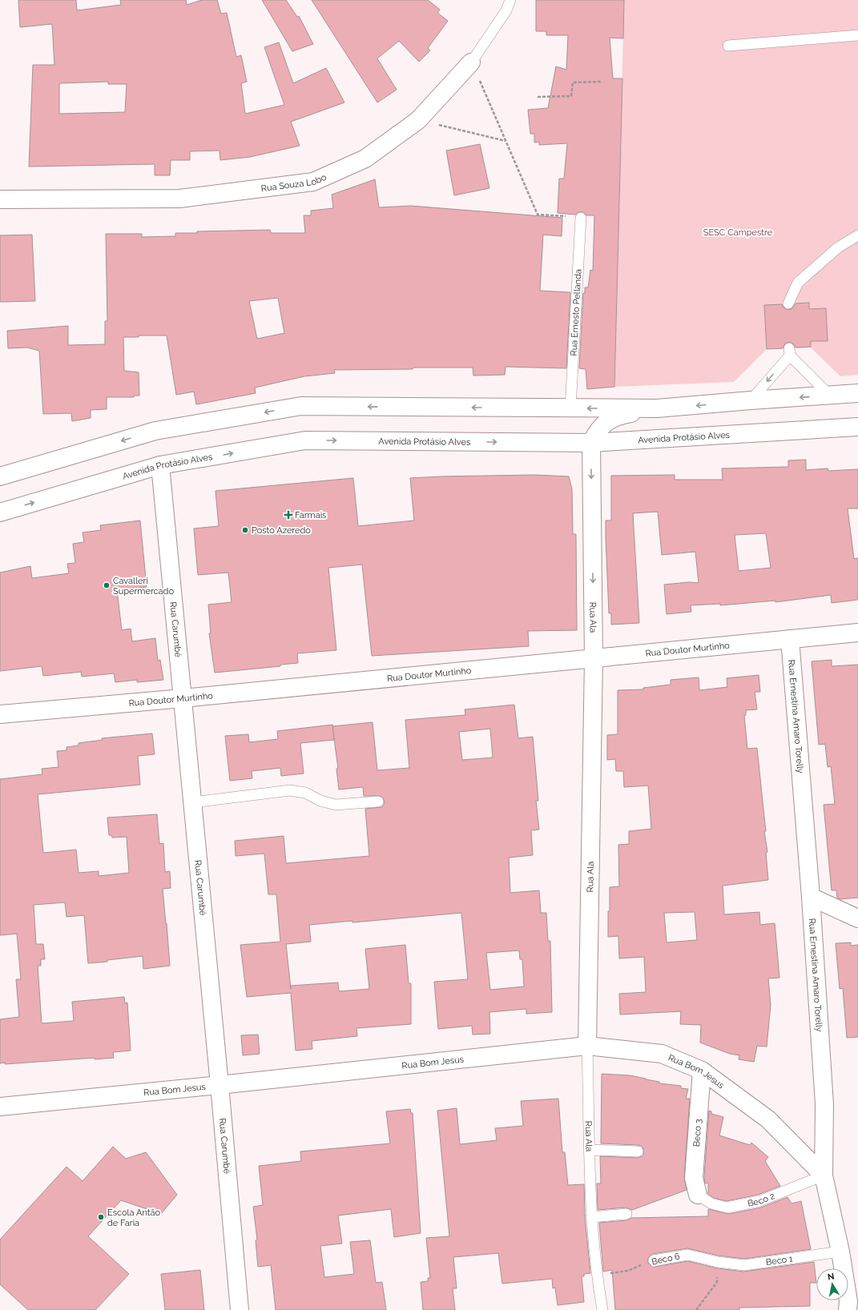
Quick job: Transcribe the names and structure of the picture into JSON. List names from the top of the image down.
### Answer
{
  "streets": {
    "street": [
      "Rua Souza Lobo",
      "Avenida Protásio Alves",
      "Rua Ala",
      "Rua Carumbé",
      "Rua Doutor Murtinho",
      "Rua Ernestina Amaro Torelly",
      "Rua Bom Jesus",
      "Beco 3"
    ],
    "lane": [
      "Rua Ernesto Pellanda",
      "Beco 2",
      "Beco 6",
      "Beco 1"
    ]
  },
  "crossings": [
    ["Avenida Protásio Alves", "Rua Ala"],
    ["Avenida Protásio Alves", "Rua Carumbé"],
    ["Rua Ala", "Rua Doutor Murtinho"],
    ["Rua Ala", "Rua Bom Jesus"],
    ["Rua Ala", "Beco 6"],
    ["Rua Carumbé", "Rua Doutor Murtinho"],
    ["Rua Carumbé", "Rua Bom Jesus"],
    ["Rua Doutor Murtinho", "Rua Ernestina Amaro Torelly"],
    ["Rua Ernestina Amaro Torelly", "Rua Bom Jesus"],
    ["Rua Ernestina Amaro Torelly", "Beco 2"],
    ["Rua Ernestina Amaro Torelly", "Beco 1"],
    ["Rua Bom Jesus", "Beco 3"],
    ["Rua Bom Jesus", "Beco 2"],
    ["Beco 3", "Beco 2"],
    ["Beco 6", "Beco 1"]
  ],
  "parks": ["SESC Campestre"],
  "places": {
    "health": ["Farmais"],
    "other": ["Posto Azeredo", "Cavalleri Supermercado", "Escola Antão de Faria"]
  },
  "north": "top"
}
